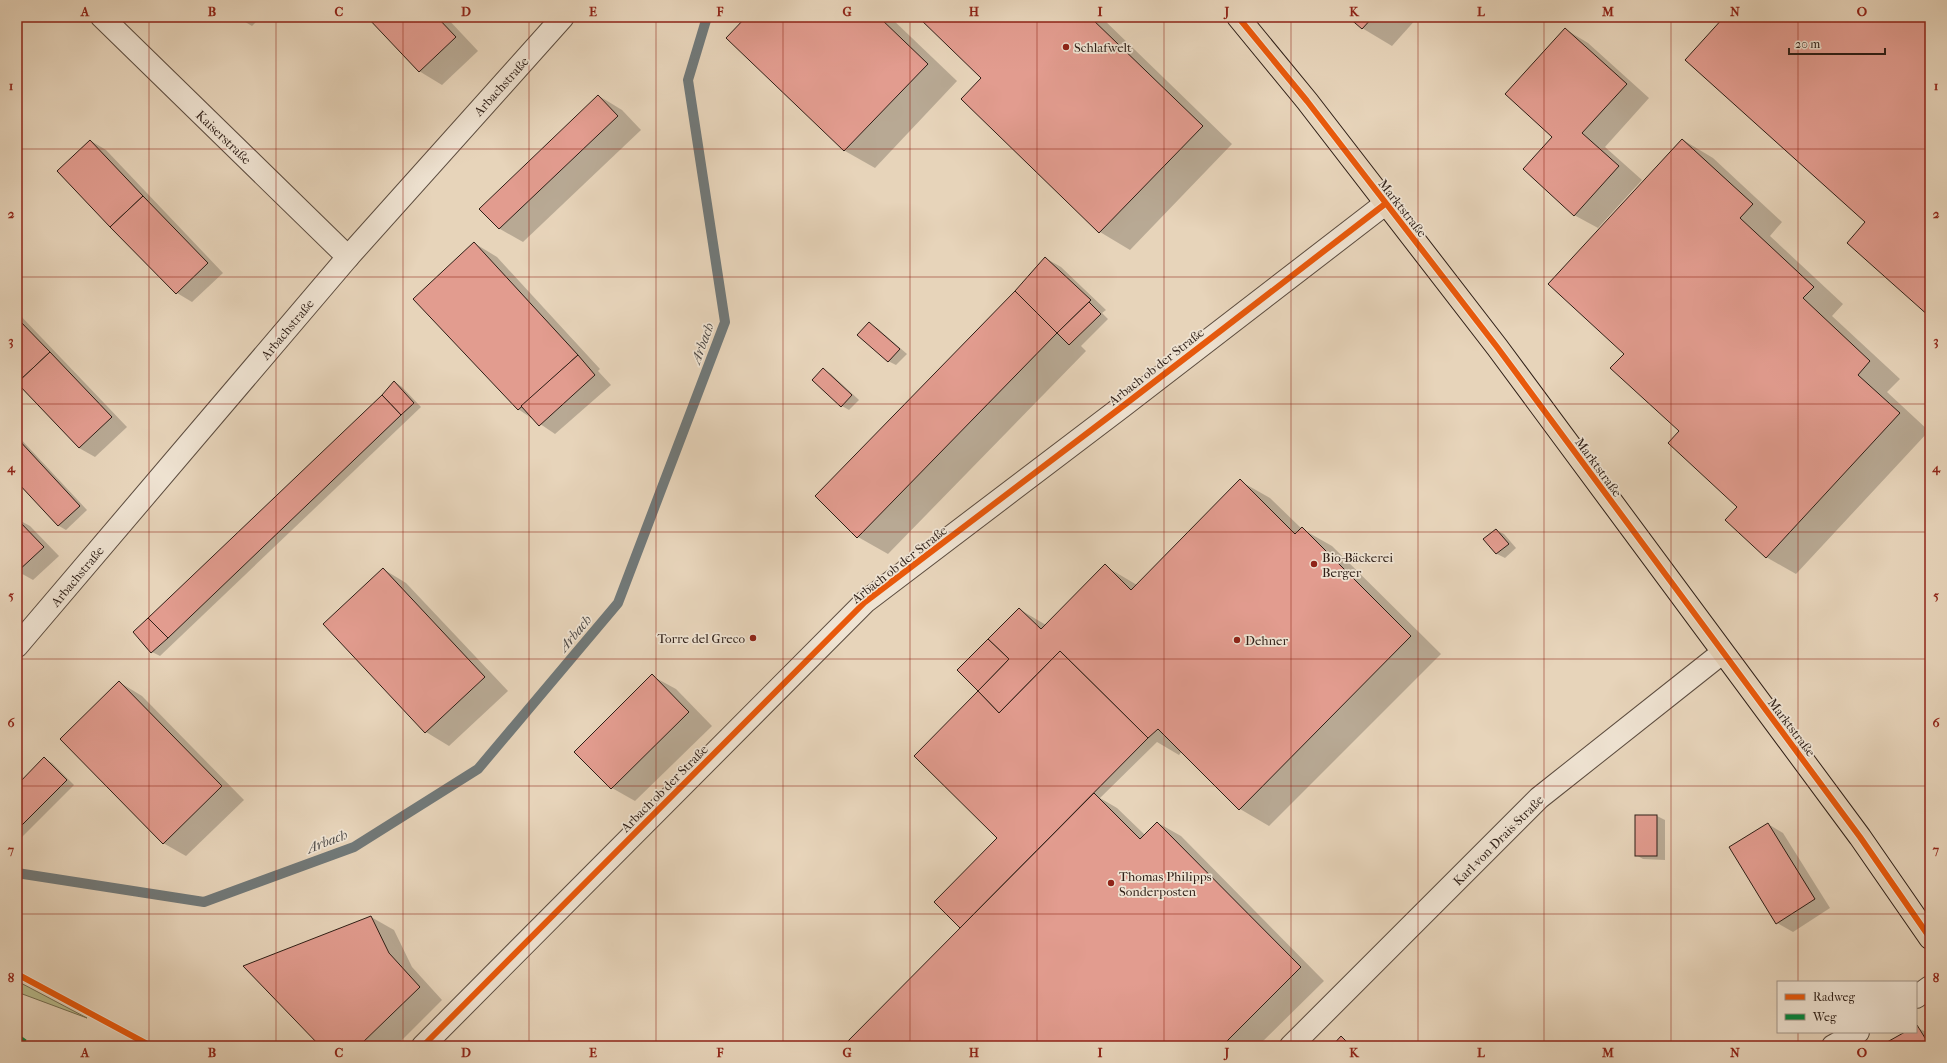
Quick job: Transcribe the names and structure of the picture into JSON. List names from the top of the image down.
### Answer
{
  "streets": {
    "main road": ["Marktstraße"],
    "street": [
      "Arbachstraße",
      "Kaiserstraße",
      "Arbach ob der Straße",
      "Karl-von-Drais-Straße"
    ]
  },
  "crossings": [
    ["Arbachstraße", "Kaiserstraße"],
    ["Marktstraße", "Arbach ob der Straße"],
    ["Marktstraße", "Karl-von-Drais-Straße"]
  ],
  "water": ["Arbach"],
  "places": [
    "Schlafwelt",
    "Bio-Bäckerei Berger",
    "Torre del Greco",
    "Dehner",
    "Thomas Philipps Sonderposten"
  ],
  "legend": ["Radweg", "Weg"],
  "scale_bar": "20 m",
  "grid": {
    "columns": [
      "A",
      "B",
      "C",
      "D",
      "E",
      "F",
      "G",
      "H",
      "I",
      "J",
      "K",
      "L",
      "M",
      "N",
      "O"
    ],
    "rows": [
      "1",
      "2",
      "3",
      "4",
      "5",
      "6",
      "7",
      "8"
    ]
  }
}
